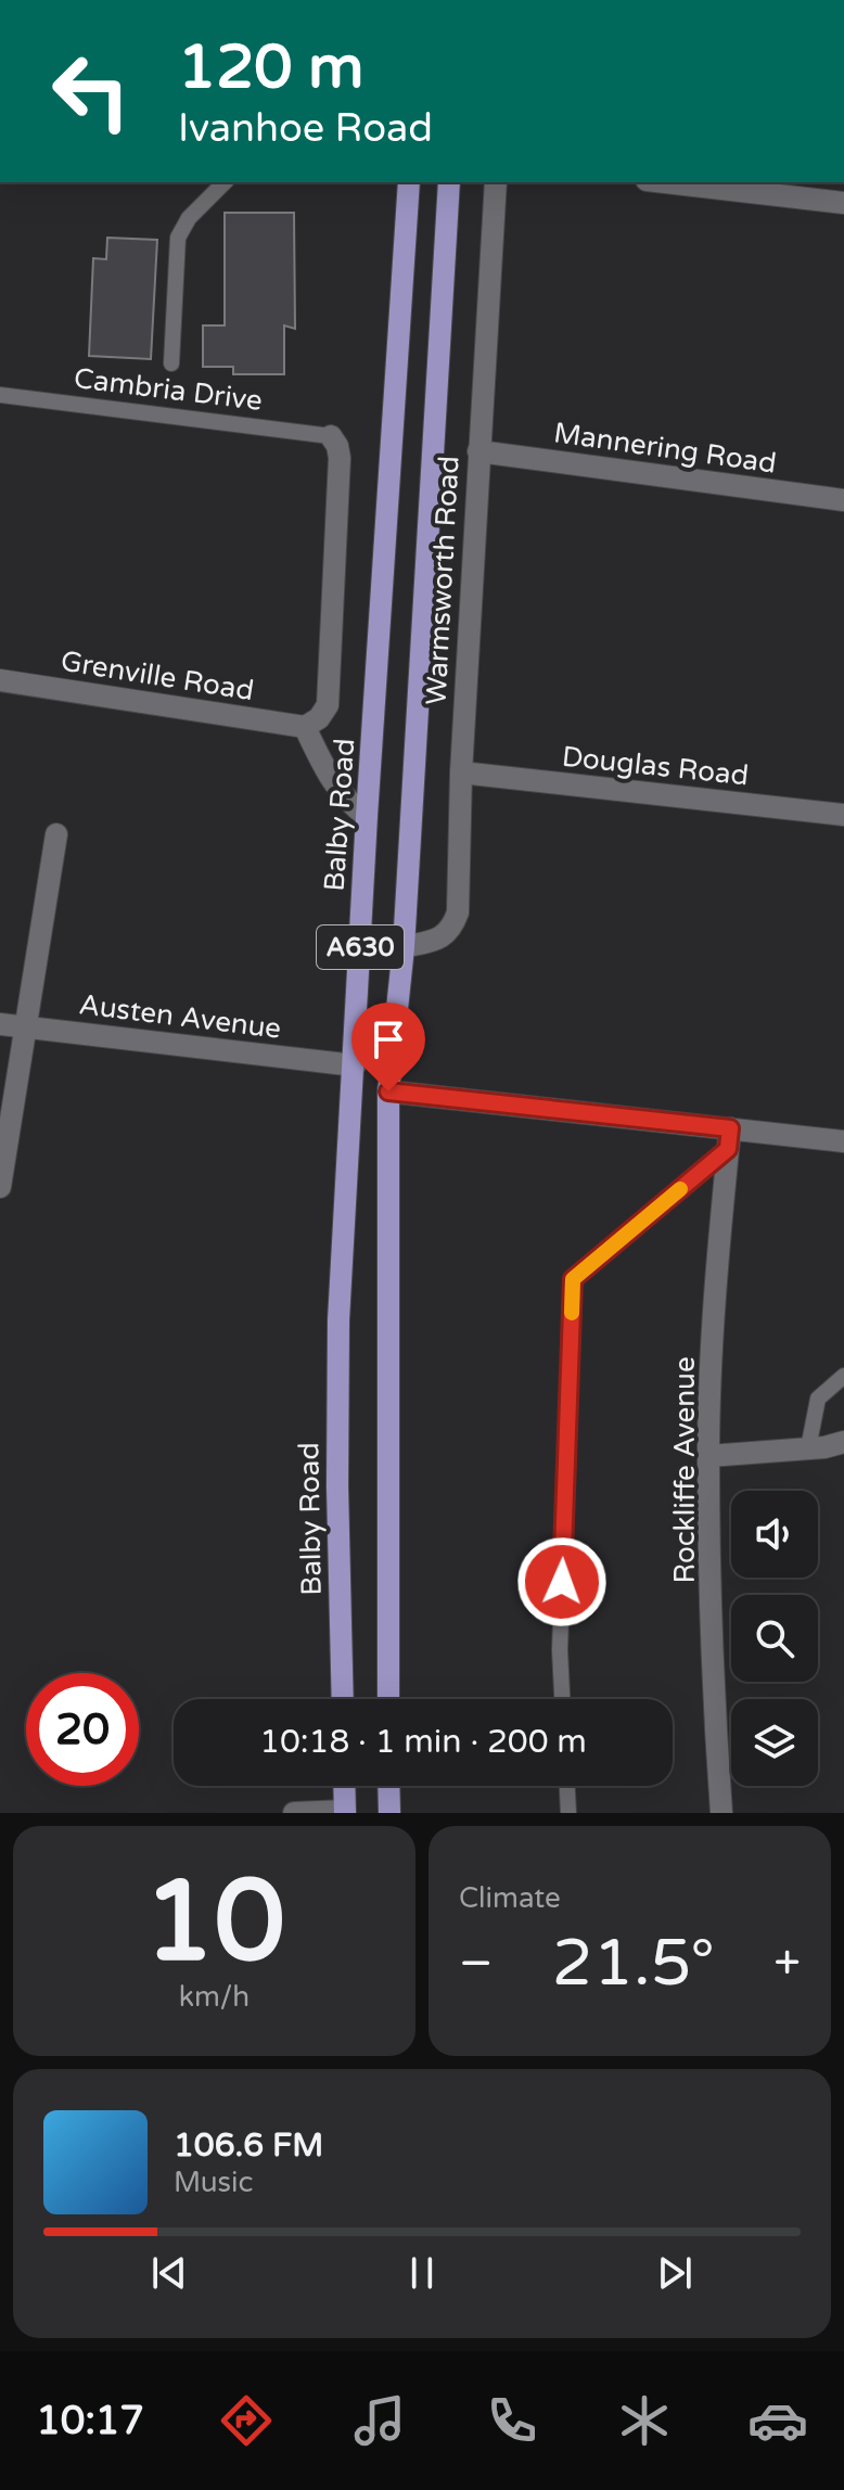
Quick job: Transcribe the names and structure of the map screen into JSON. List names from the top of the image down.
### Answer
{
  "streets": {
    "main road": ["Balby Road", "A630"],
    "street": [
      "Mannering Road",
      "Warmsworth Road",
      "Grenville Road",
      "Douglas Road",
      "Austen Avenue",
      "Rockliffe Avenue"
    ],
    "lane": ["Cambria Drive"]
  },
  "crossings": [
    ["Mannering Road", "Warmsworth Road"],
    ["Warmsworth Road", "Douglas Road"],
    ["Warmsworth Road", "A630"],
    ["Balby Road", "Austen Avenue"]
  ],
  "page": {
    "turn": ["120 m", "Ivanhoe Road"],
    "limit": "20",
    "trip": "10:18 · 1 min · 200 m",
    "tile": [
      ["10", "km/h"],
      "Climate"
    ],
    "heat": ["−", "21.5°", "+"],
    "song": ["106.6 FM", "Music"],
    "tabs": "10:17"
  }
}
